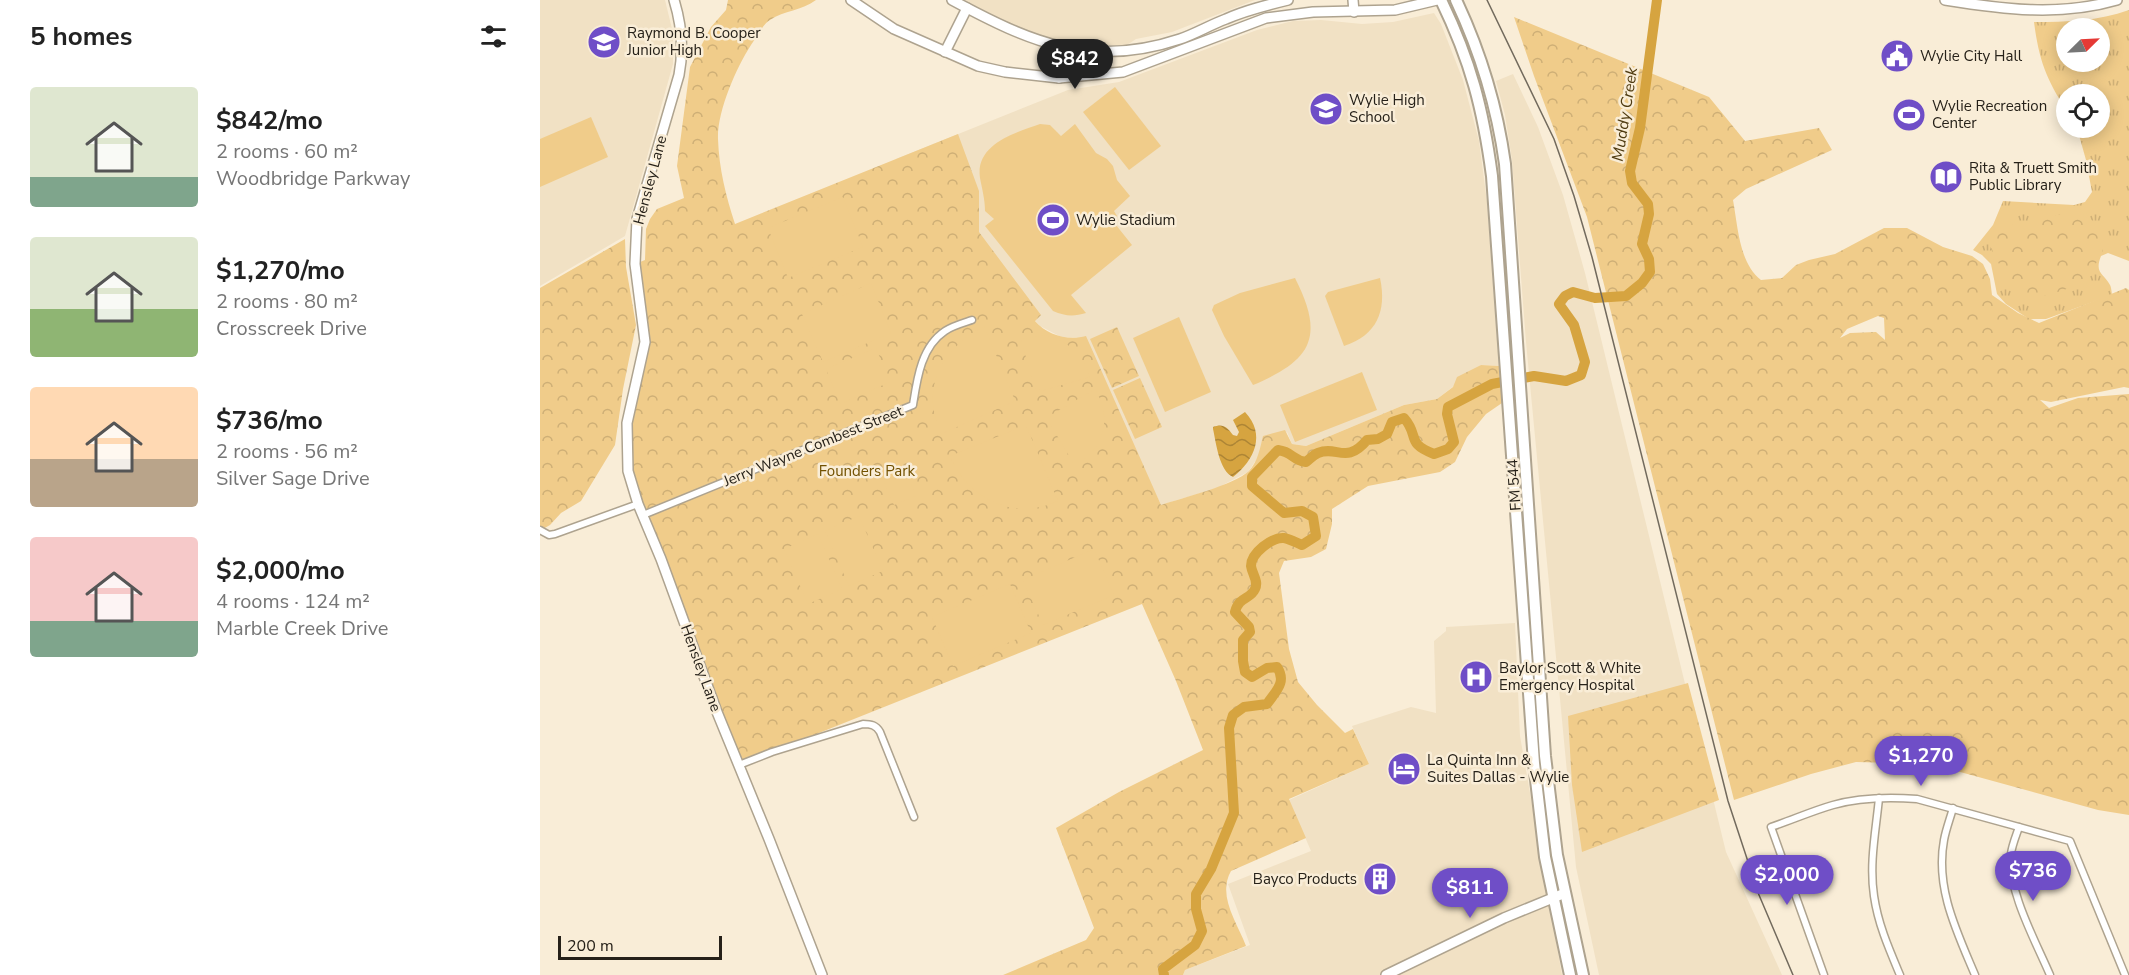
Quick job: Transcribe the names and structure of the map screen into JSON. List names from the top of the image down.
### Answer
{
  "streets": {
    "main road": ["Hensley Lane", "FM 544"],
    "street": ["Jerry Wayne Combest Street"]
  },
  "crossings": [
    ["Hensley Lane", "Jerry Wayne Combest Street"]
  ],
  "water": ["Muddy Creek"],
  "parks": ["Founders Park"],
  "places": {
    "school or university": ["Raymond B. Cooper Junior High", "Wylie High School"],
    "public building": ["Wylie City Hall"],
    "sports": ["Wylie Recreation Center", "Wylie Stadium"],
    "library": ["Rita & Truett Smith Public Library"],
    "hospital": ["Baylor Scott & White Emergency Hospital"],
    "hotel": ["La Quinta Inn & Suites Dallas - Wylie"],
    "building": ["Bayco Products"]
  },
  "scale_bar": "200 m",
  "north": "top right",
  "page": {
    "heading": "5 homes",
    "price": [
      "$842",
      "$1,270",
      "$736",
      "$2,000",
      "$811"
    ],
    "list": [
      {
        "name": "$842/mo",
        "note": "2 rooms · 60 m² · Woodbridge Parkway"
      },
      {
        "name": "$1,270/mo",
        "note": "2 rooms · 80 m² · Crosscreek Drive"
      },
      {
        "name": "$736/mo",
        "note": "2 rooms · 56 m² · Silver Sage Drive"
      },
      {
        "name": "$2,000/mo",
        "note": "4 rooms · 124 m² · Marble Creek Drive"
      }
    ],
    "scale": "200 m"
  }
}
